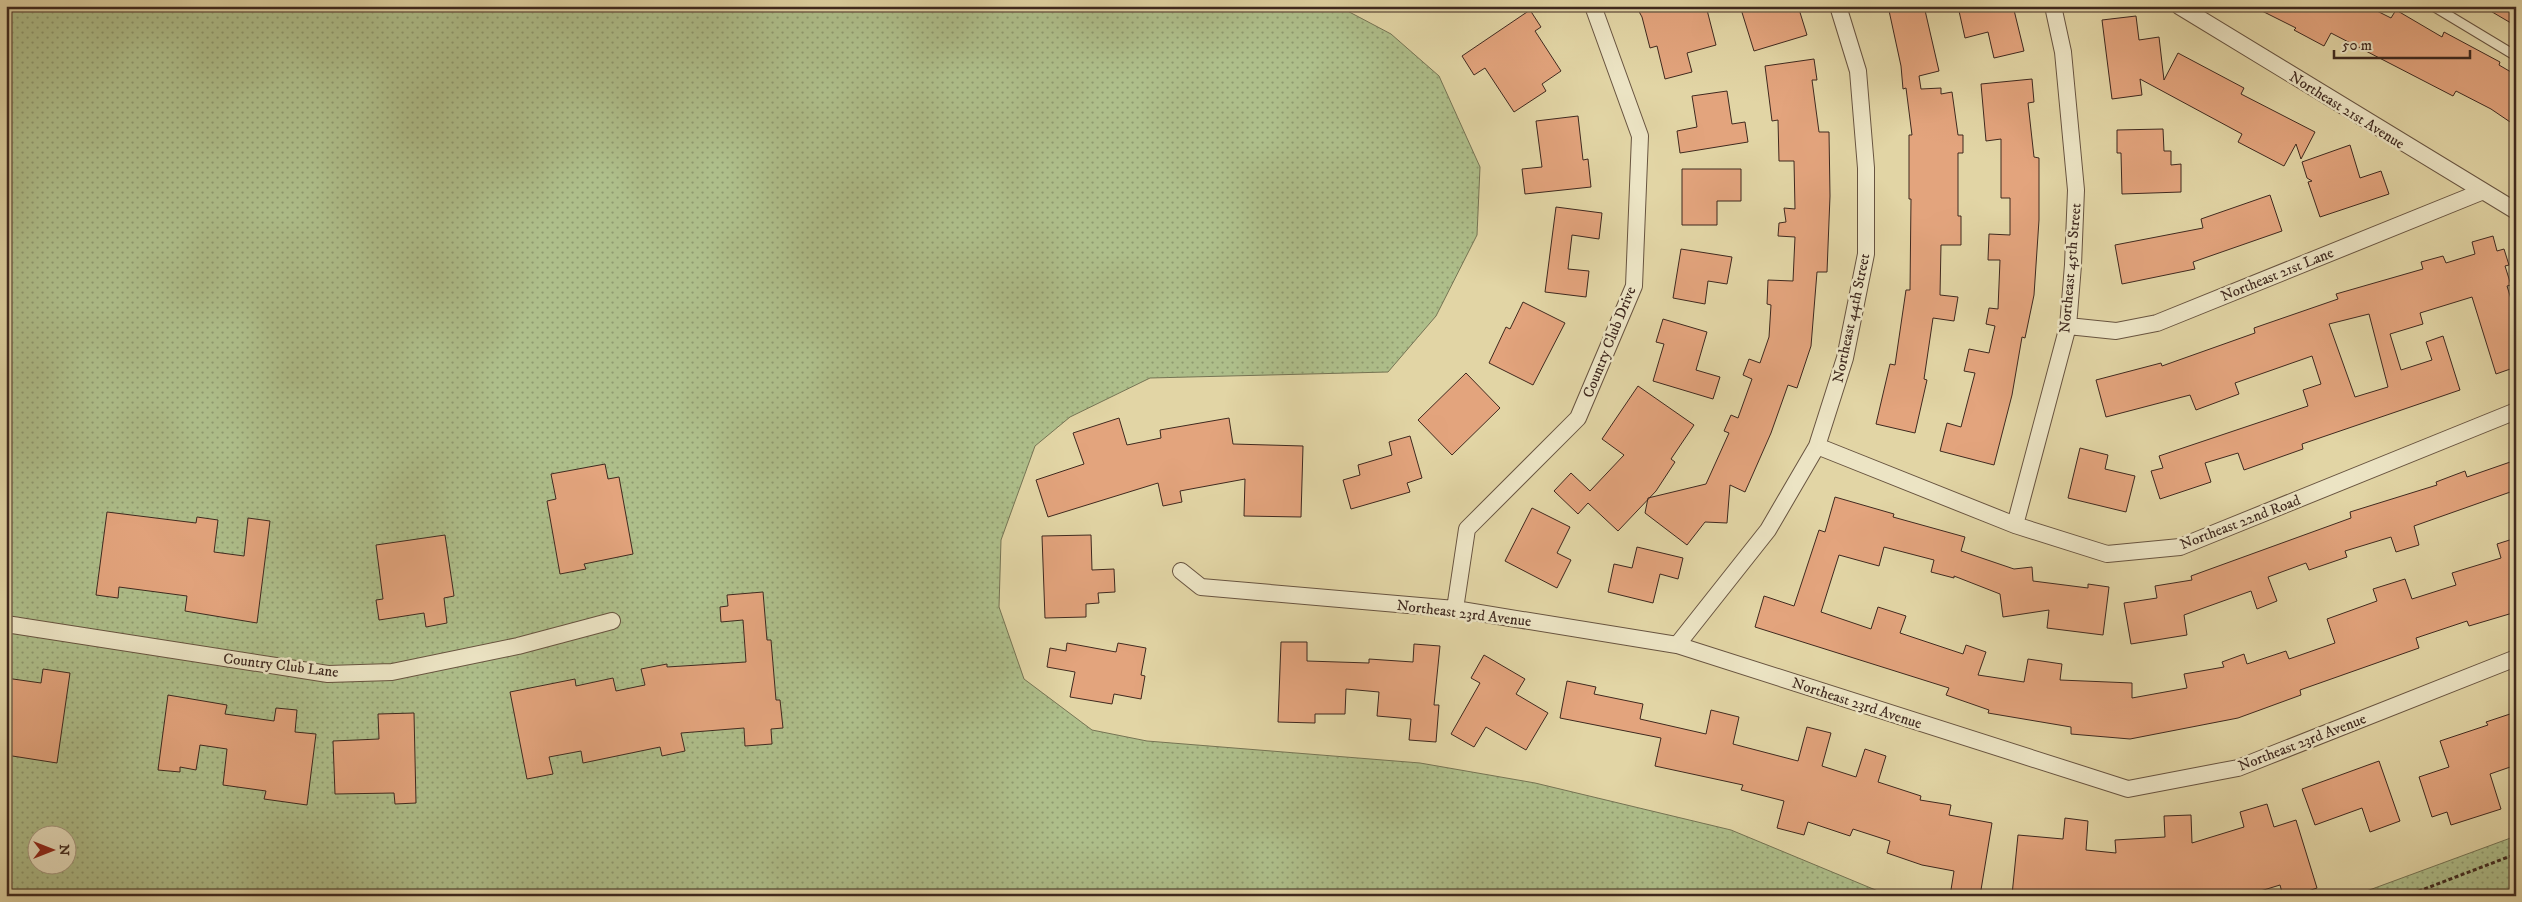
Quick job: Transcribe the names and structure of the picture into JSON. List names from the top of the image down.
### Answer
{
  "streets": {
    "street": [
      "Northeast 21st Avenue",
      "Northeast 45th Street",
      "Northeast 21st Lane",
      "Northeast 44th Street",
      "Country Club Drive",
      "Northeast 22nd Road",
      "Northeast 23rd Avenue",
      "Country Club Lane"
    ]
  },
  "crossings": [
    ["Northeast 21st Avenue", "Northeast 21st Lane"],
    ["Northeast 45th Street", "Northeast 21st Lane"],
    ["Northeast 45th Street", "Northeast 22nd Road"],
    ["Northeast 44th Street", "Northeast 22nd Road"],
    ["Northeast 44th Street", "Northeast 23rd Avenue"],
    ["Country Club Drive", "Northeast 23rd Avenue"]
  ],
  "scale_bar": "50 m",
  "north": "right"
}
